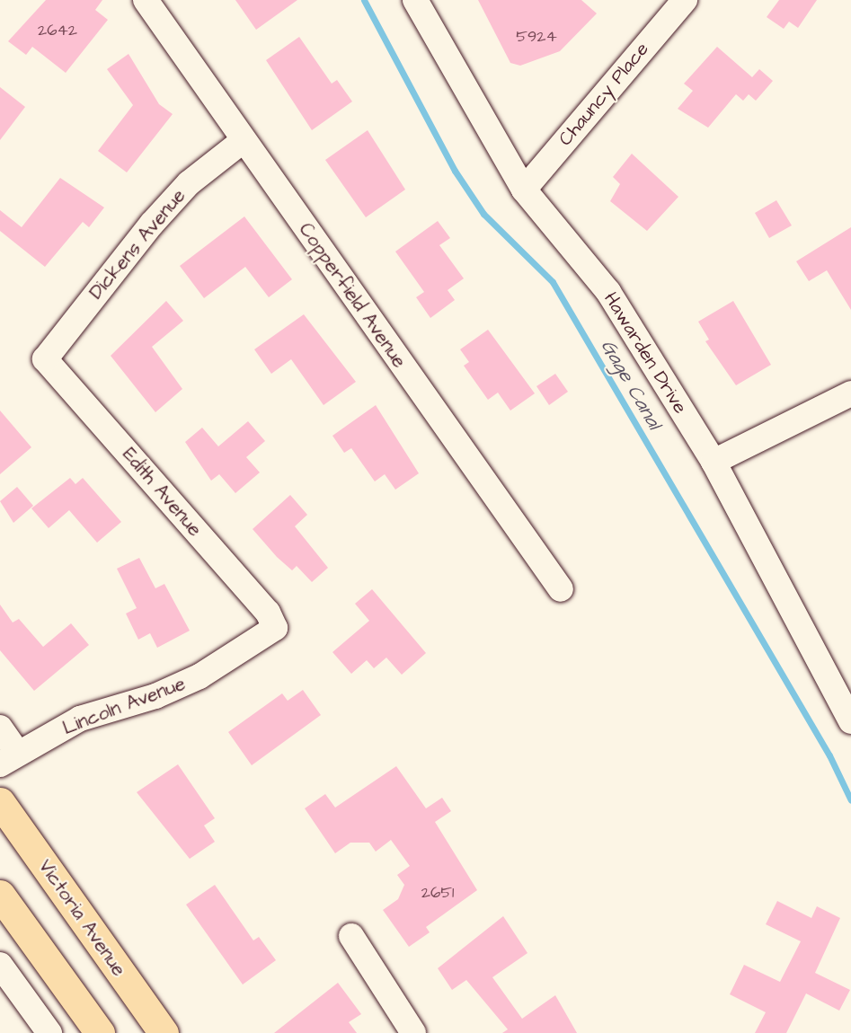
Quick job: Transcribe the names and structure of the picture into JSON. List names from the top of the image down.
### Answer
{
  "streets": {
    "main road": ["Victoria Avenue"],
    "street": [
      "Chauncy Place",
      "Dickens Avenue",
      "Copperfield Avenue",
      "Hawarden Drive",
      "Edith Avenue",
      "Lincoln Avenue"
    ]
  },
  "crossings": [
    ["Chauncy Place", "Hawarden Drive"],
    ["Dickens Avenue", "Copperfield Avenue"],
    ["Dickens Avenue", "Edith Avenue"],
    ["Edith Avenue", "Lincoln Avenue"]
  ],
  "water": ["Gage Canal"],
  "house_numbers": ["2642", "5924", "2651"]
}
